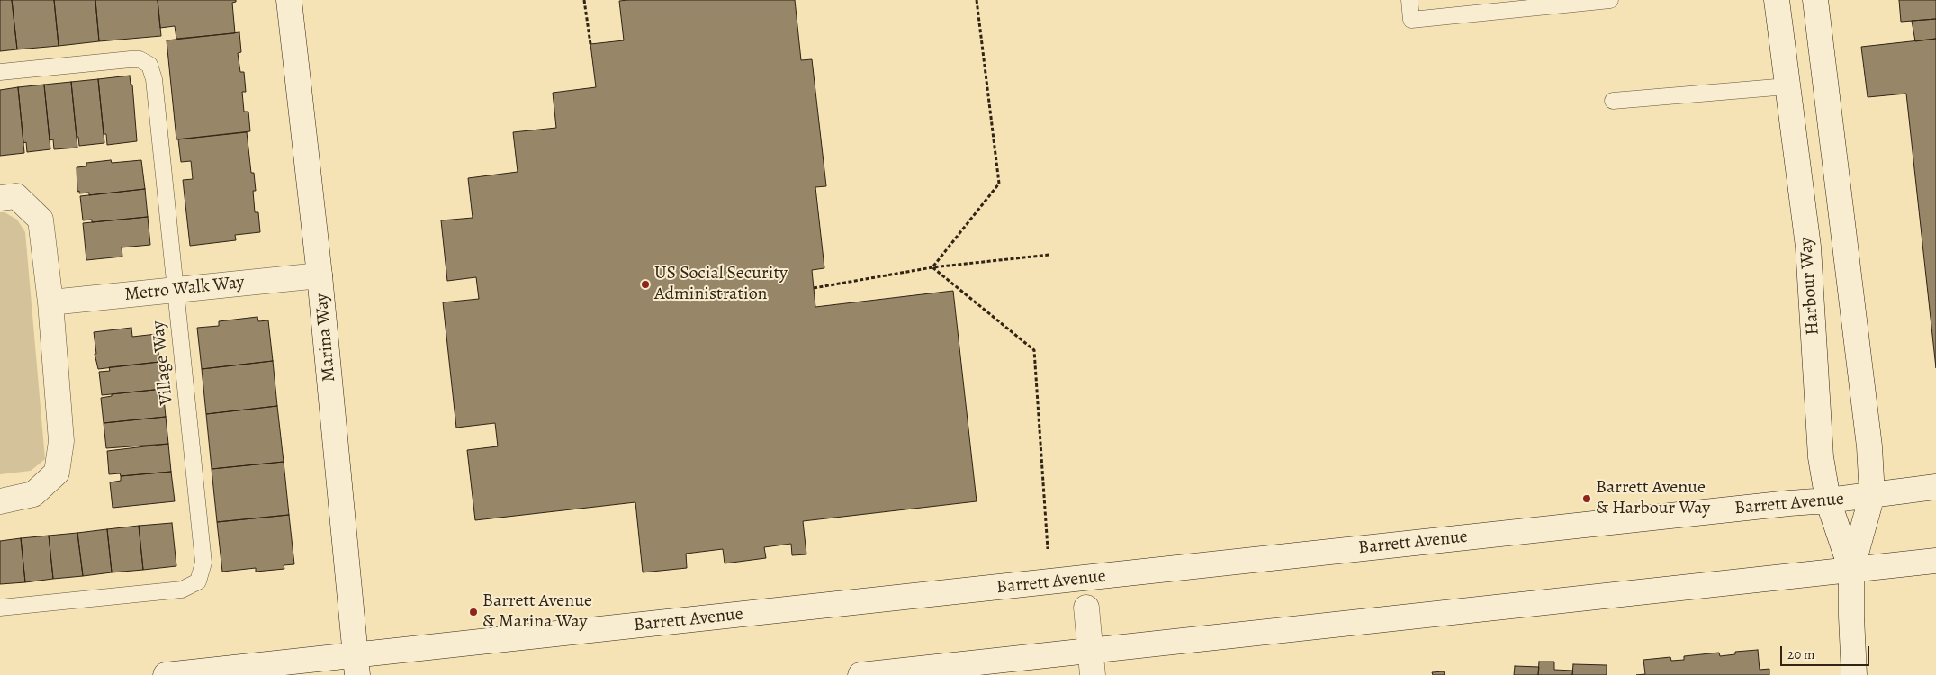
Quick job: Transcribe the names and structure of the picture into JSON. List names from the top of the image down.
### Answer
{
  "streets": {
    "main road": [
      "Harbour Way",
      "Metro Walk Way",
      "Marina Way",
      "Barrett Avenue"
    ],
    "lane": ["Village Way"]
  },
  "crossings": [
    ["Harbour Way", "Barrett Avenue"],
    ["Metro Walk Way", "Marina Way"],
    ["Metro Walk Way", "Village Way"],
    ["Marina Way", "Barrett Avenue"]
  ],
  "places": ["US Social Security Administration", "Barrett Avenue & Harbour Way", "Barrett Avenue & Marina Way"],
  "scale_bar": "20 m"
}
